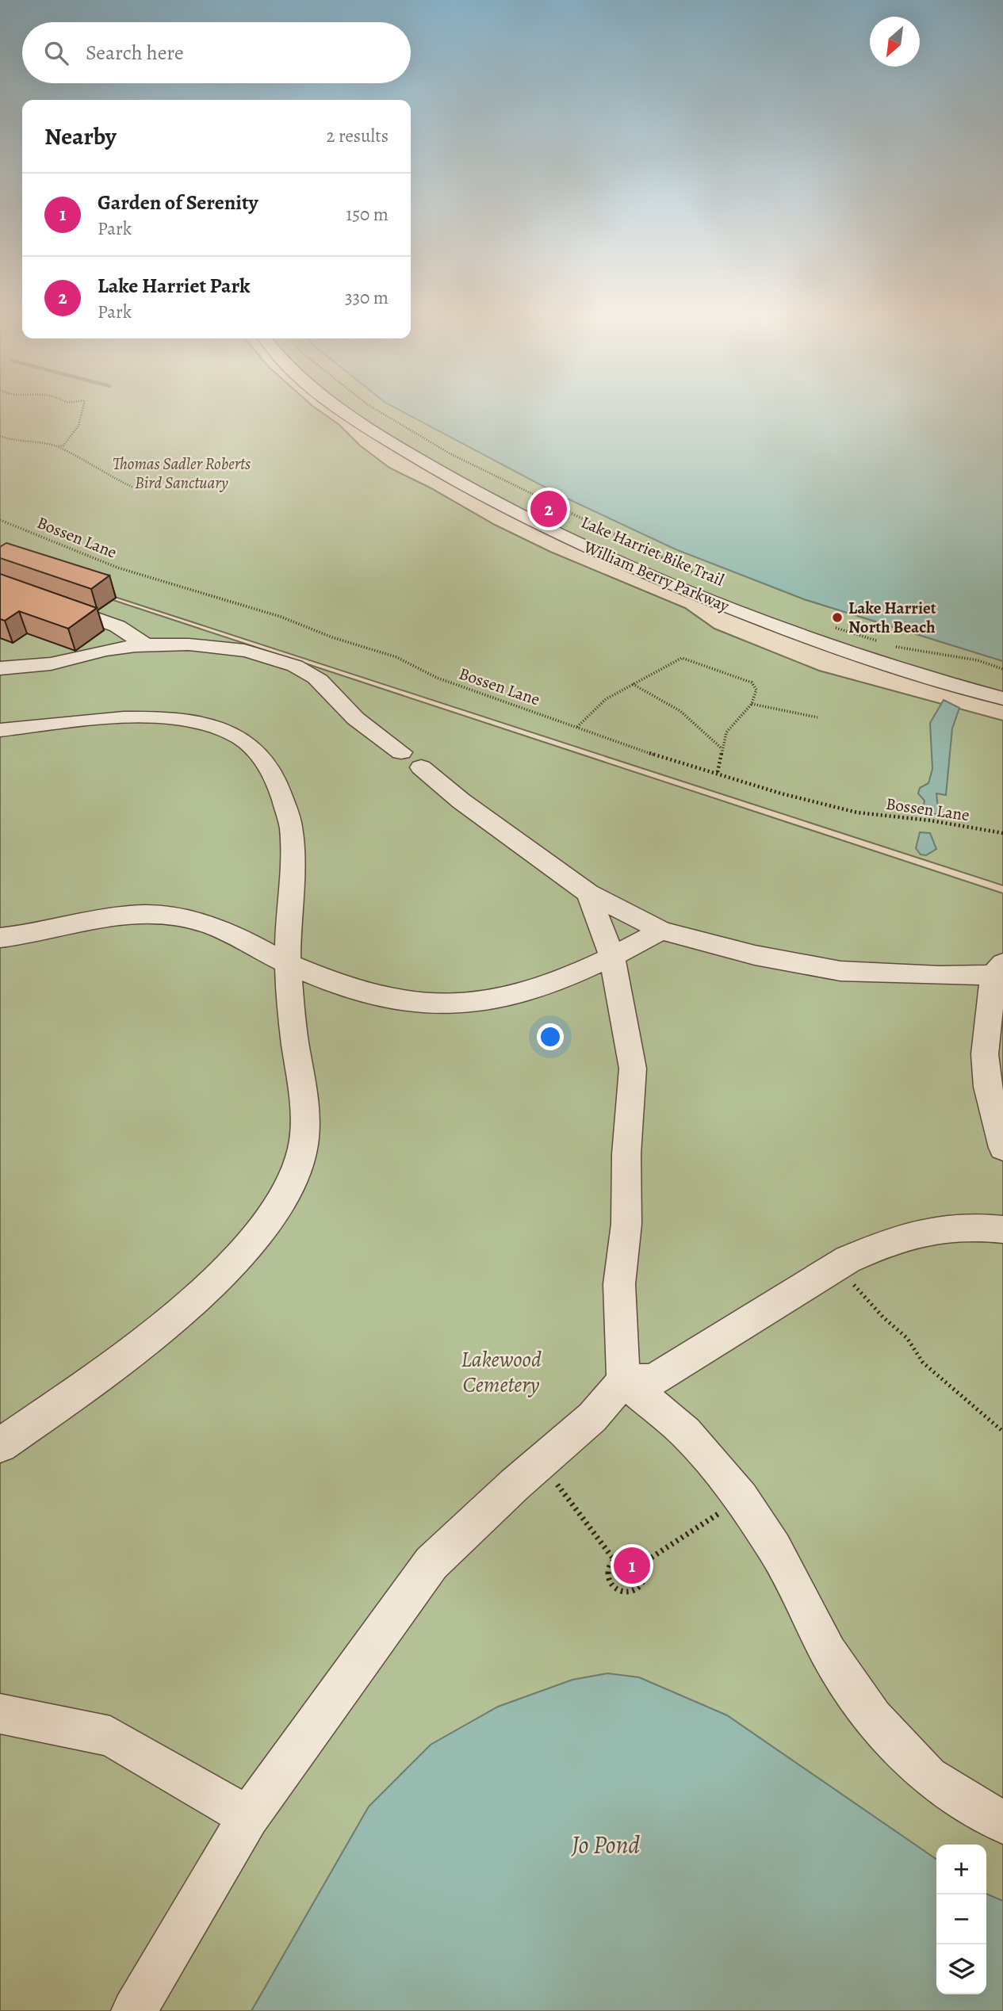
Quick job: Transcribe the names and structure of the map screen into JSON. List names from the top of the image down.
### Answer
{
  "streets": {
    "street": ["William Berry Parkway"],
    "path": ["Bossen Lane"]
  },
  "water": ["Jo Pond"],
  "parks": ["Thomas Sadler Roberts Bird Sanctuary", "Lakewood Cemetery"],
  "places": ["Lake Harriet North Beach"],
  "north": "bottom left",
  "page": {
    "search": "Search here",
    "heading": ["Nearby", "2 results"],
    "list": [
      {
        "mark": "1",
        "name": "Garden of Serenity",
        "note": "Park",
        "value": "150 m"
      },
      {
        "mark": "2",
        "name": "Lake Harriet Park",
        "note": "Park",
        "value": "330 m"
      }
    ],
    "pins": ["2", "1"],
    "map_buttons": ["+", "−"]
  }
}
